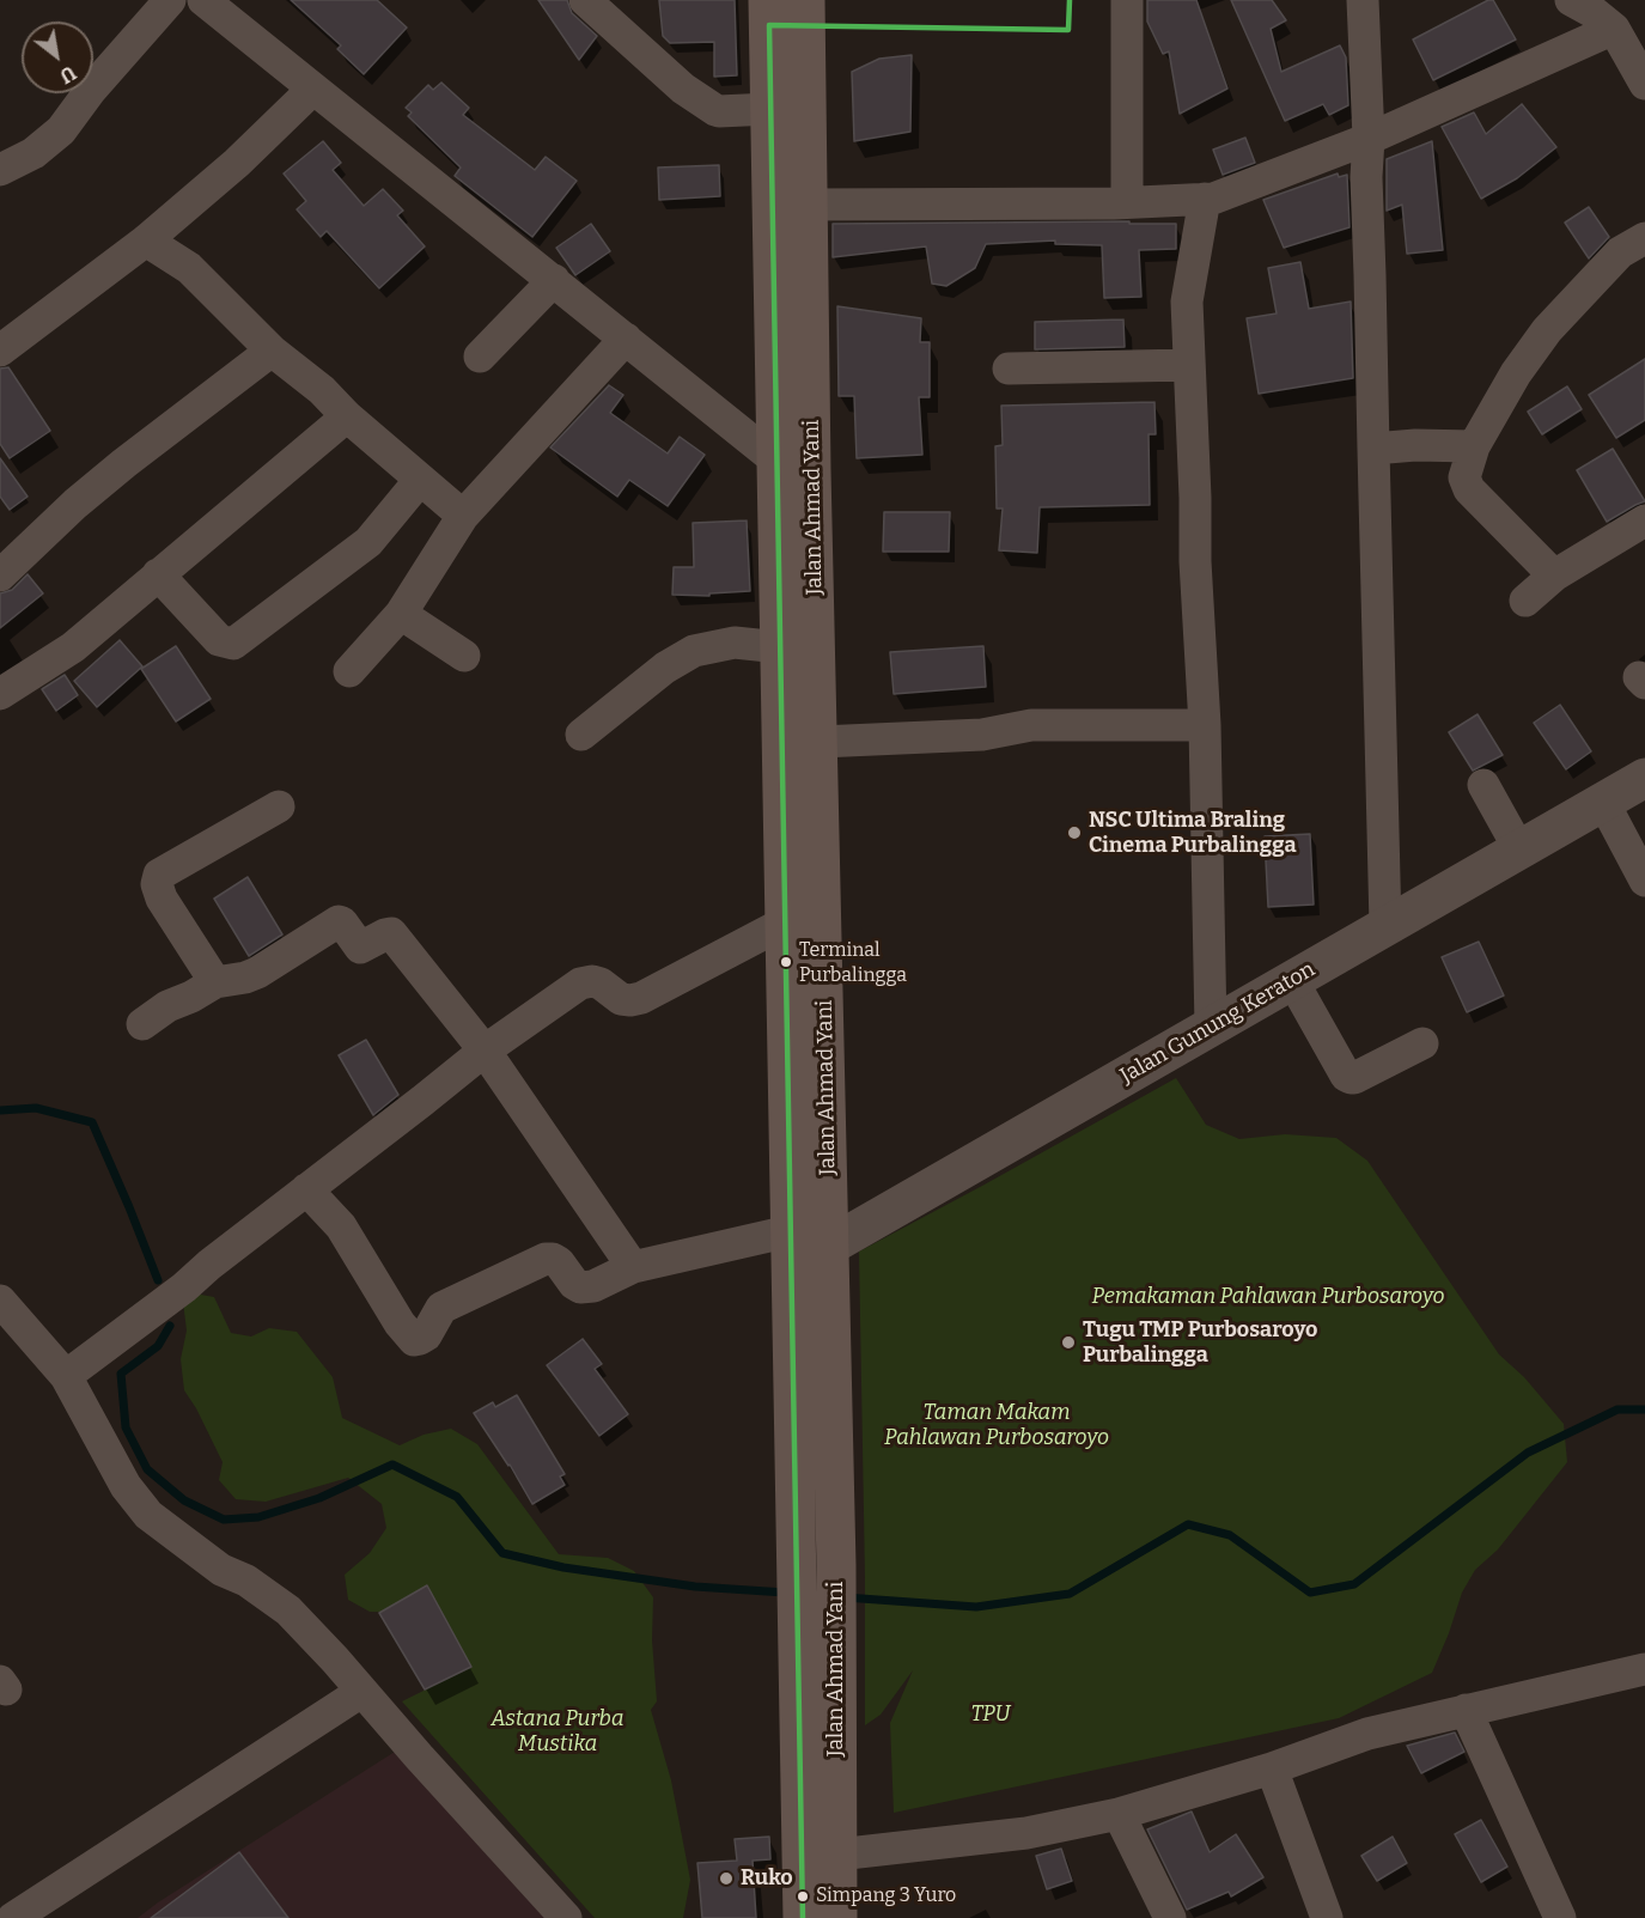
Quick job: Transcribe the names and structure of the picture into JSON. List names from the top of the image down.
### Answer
{
  "streets": {
    "main road": ["Jalan Ahmad Yani"],
    "street": ["Jalan Gunung Keraton"]
  },
  "crossings": [
    ["Jalan Ahmad Yani", "Jalan Gunung Keraton"]
  ],
  "parks": [
    "Pemakaman Pahlawan Purbosaroyo",
    "Taman Makam Pahlawan Purbosaroyo",
    "TPU",
    "Astana Purba Mustika"
  ],
  "places": [
    "NSC Ultima Braling Cinema Purbalingga",
    "Terminal Purbalingga",
    "Tugu TMP Purbosaroyo Purbalingga",
    "Ruko",
    "Simpang 3 Yuro"
  ],
  "north": "bottom right"
}
